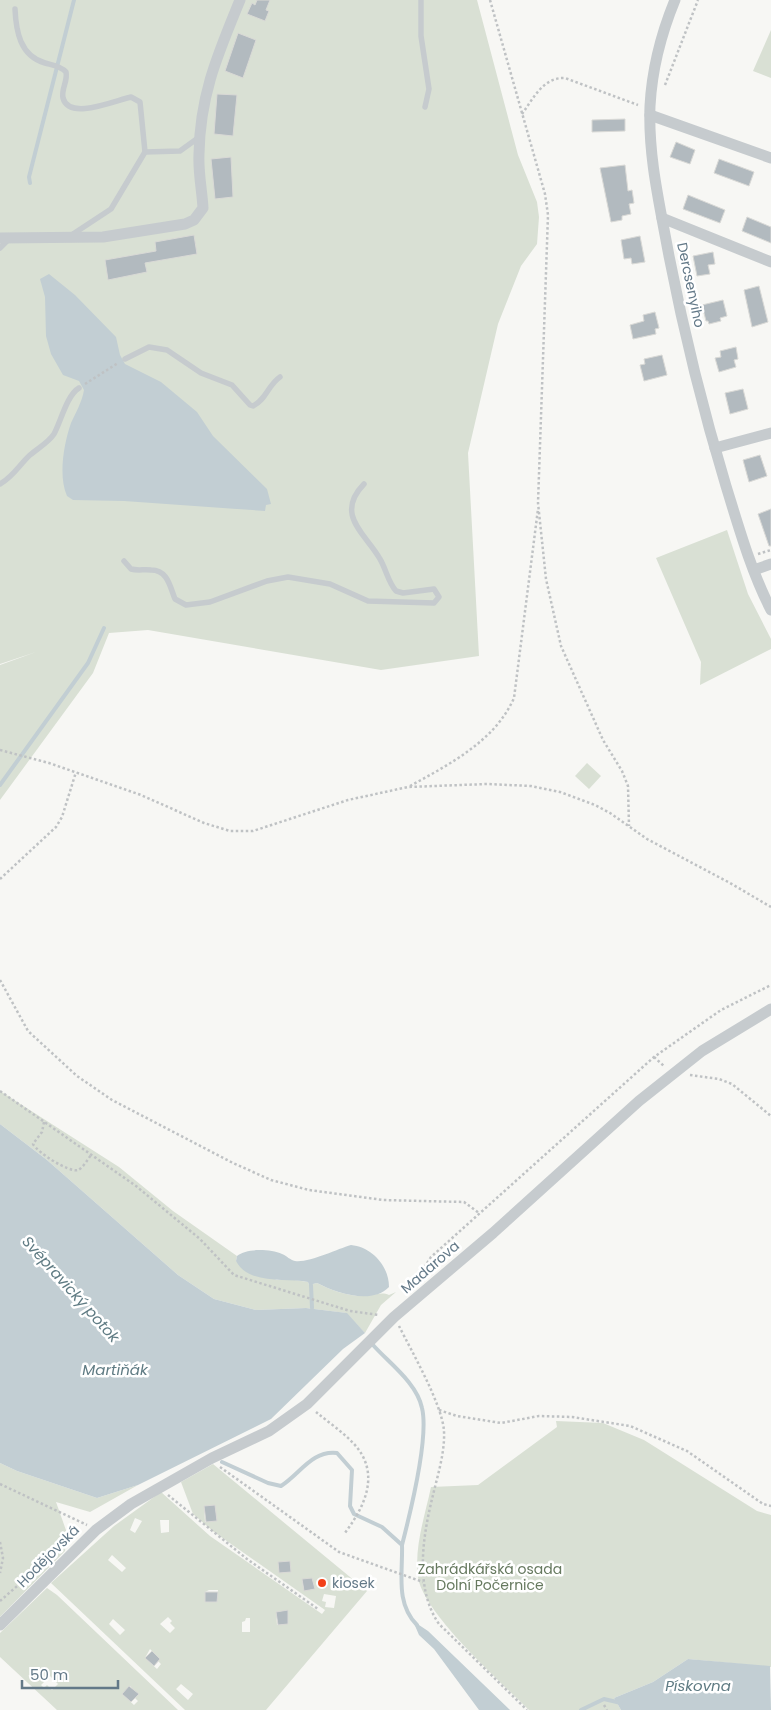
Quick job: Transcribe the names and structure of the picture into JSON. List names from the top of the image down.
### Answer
{
  "streets": {
    "street": ["Dercsenyiho", "Madarova", "Hodějovská"]
  },
  "crossings": [
    ["Madarova", "Hodějovská"]
  ],
  "water": ["Svépravický potok", "Martiňák", "Pískovna"],
  "parks": ["Zahrádkářská osada Dolní Počernice"],
  "places": ["kiosek"],
  "scale_bar": "50 m"
}
